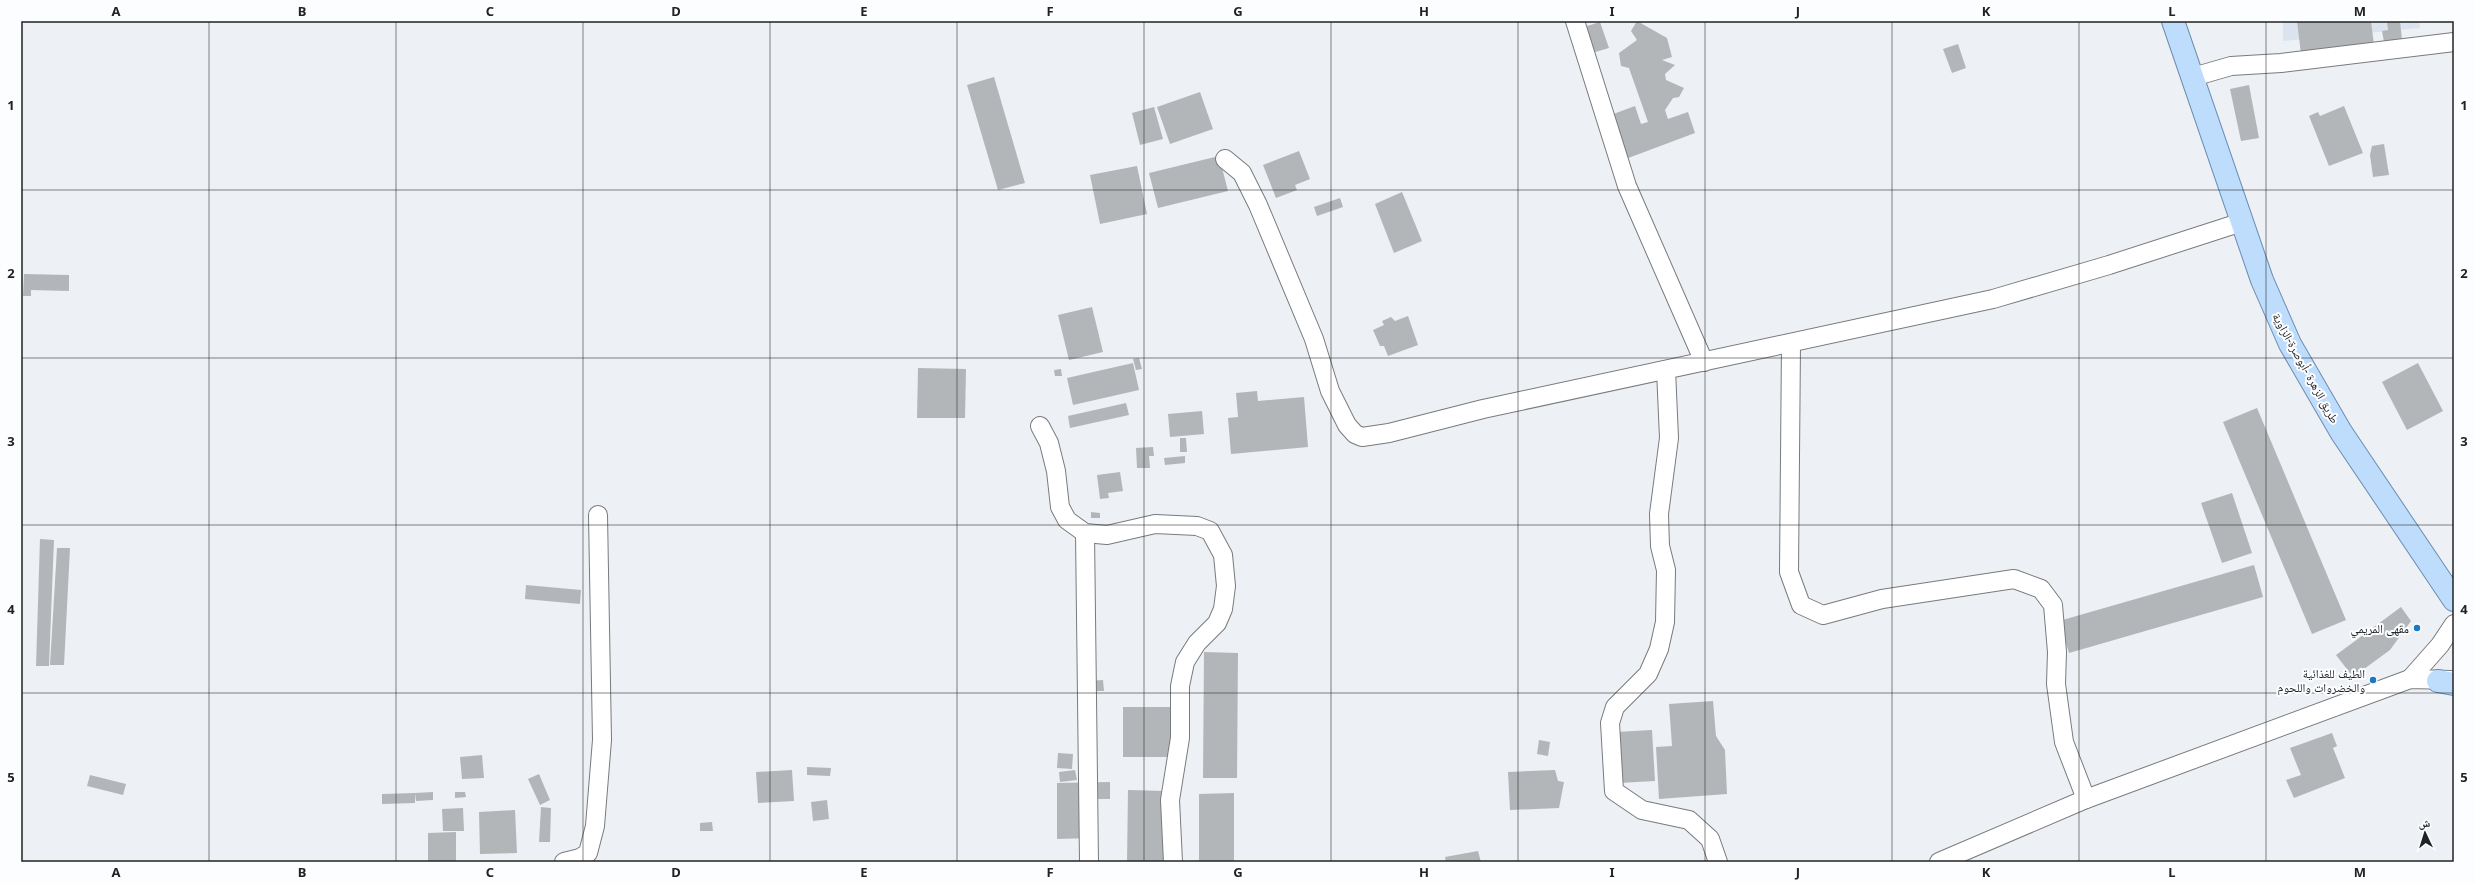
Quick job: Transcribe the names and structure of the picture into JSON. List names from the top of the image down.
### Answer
{
  "streets": {
    "main road": ["طريق الزهرة -أبوصرة-الزاوية"]
  },
  "places": ["مقهى المريمي", "الطيف للغذائية والخضروات واللحوم"],
  "north": "top",
  "grid": {
    "columns": [
      "A",
      "B",
      "C",
      "D",
      "E",
      "F",
      "G",
      "H",
      "I",
      "J",
      "K",
      "L",
      "M"
    ],
    "rows": [
      "1",
      "2",
      "3",
      "4",
      "5"
    ]
  }
}
